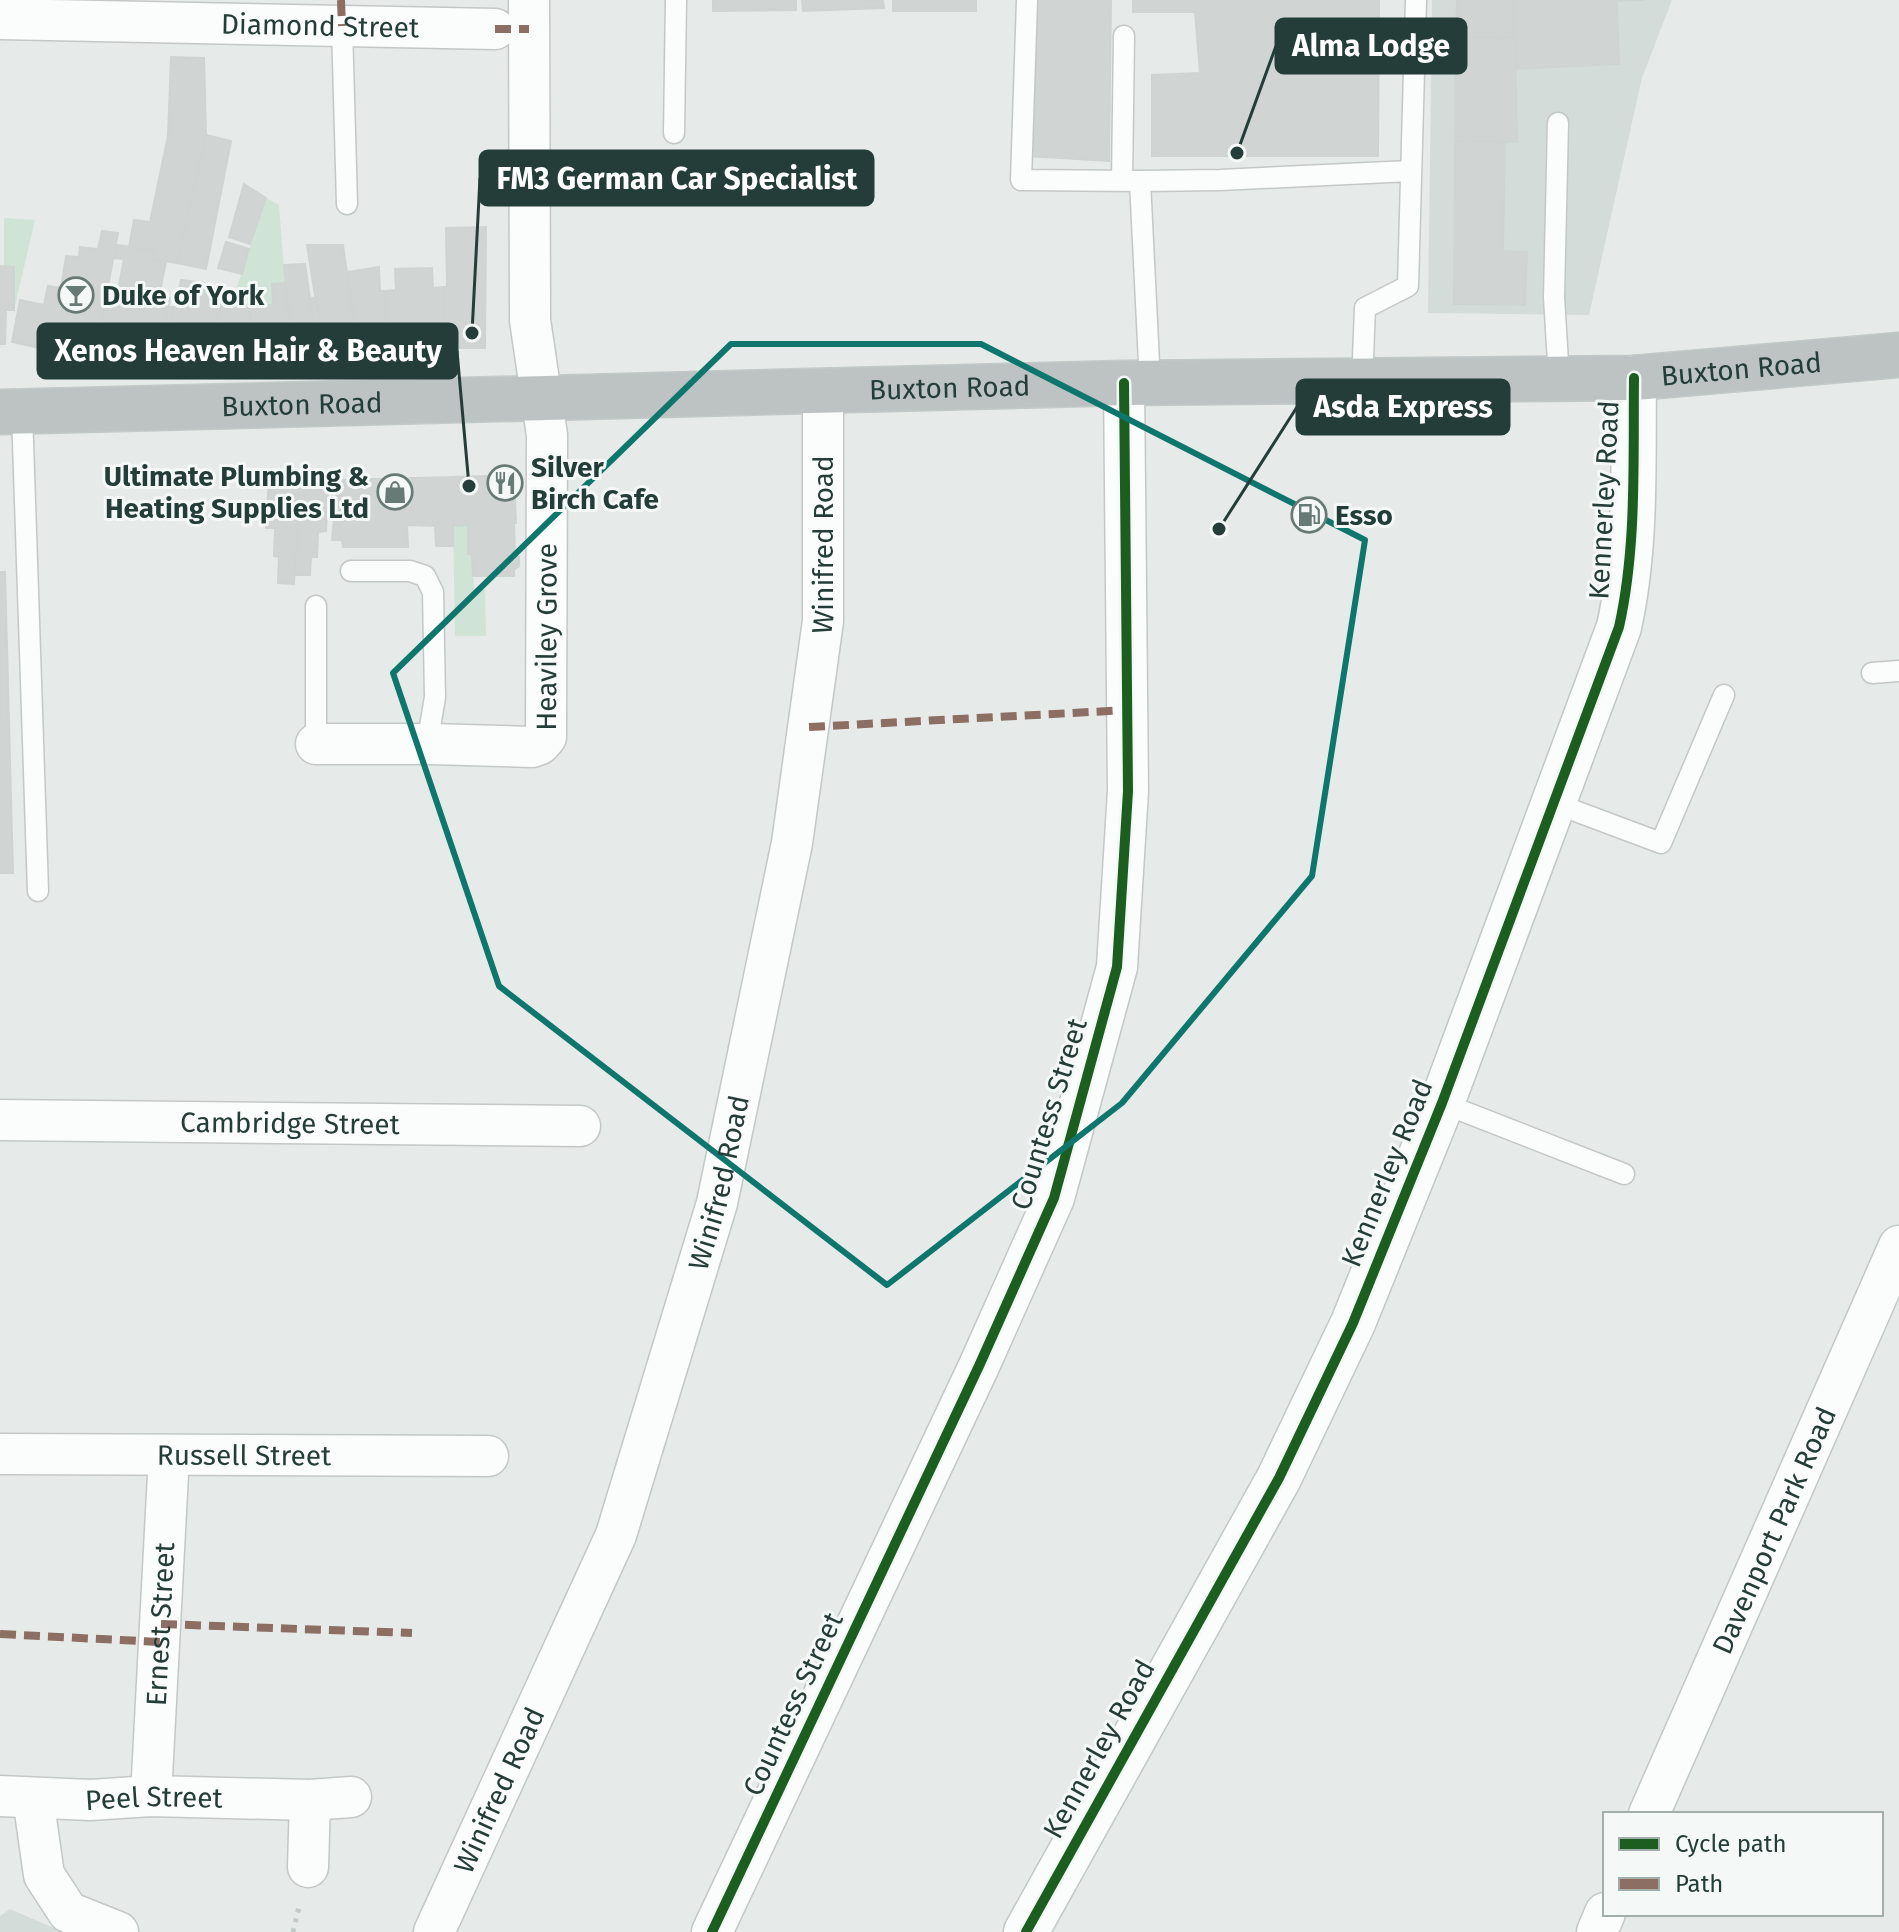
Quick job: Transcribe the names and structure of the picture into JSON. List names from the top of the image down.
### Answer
{
  "streets": {
    "highway": ["Buxton Road"],
    "street": [
      "Diamond Street",
      "Kennerley Road",
      "Winifred Road",
      "Heaviley Grove",
      "Countess Street",
      "Cambridge Street",
      "Russell Street",
      "Davenport Park Road",
      "Ernest Street",
      "Peel Street"
    ]
  },
  "crossings": [
    ["Buxton Road", "Kennerley Road"],
    ["Buxton Road", "Winifred Road"],
    ["Buxton Road", "Heaviley Grove"],
    ["Buxton Road", "Countess Street"],
    ["Russell Street", "Ernest Street"],
    ["Ernest Street", "Peel Street"]
  ],
  "places": {
    "other": [
      "Alma Lodge",
      "FM3 German Car Specialist",
      "Xenos Heaven Hair & Beauty",
      "Asda Express"
    ],
    "bar": ["Duke of York"],
    "restaurant": ["Silver Birch Cafe"],
    "shop": ["Ultimate Plumbing & Heating Supplies Ltd"],
    "fuel station": ["Esso"]
  },
  "legend": ["Cycle path", "Path"]
}
